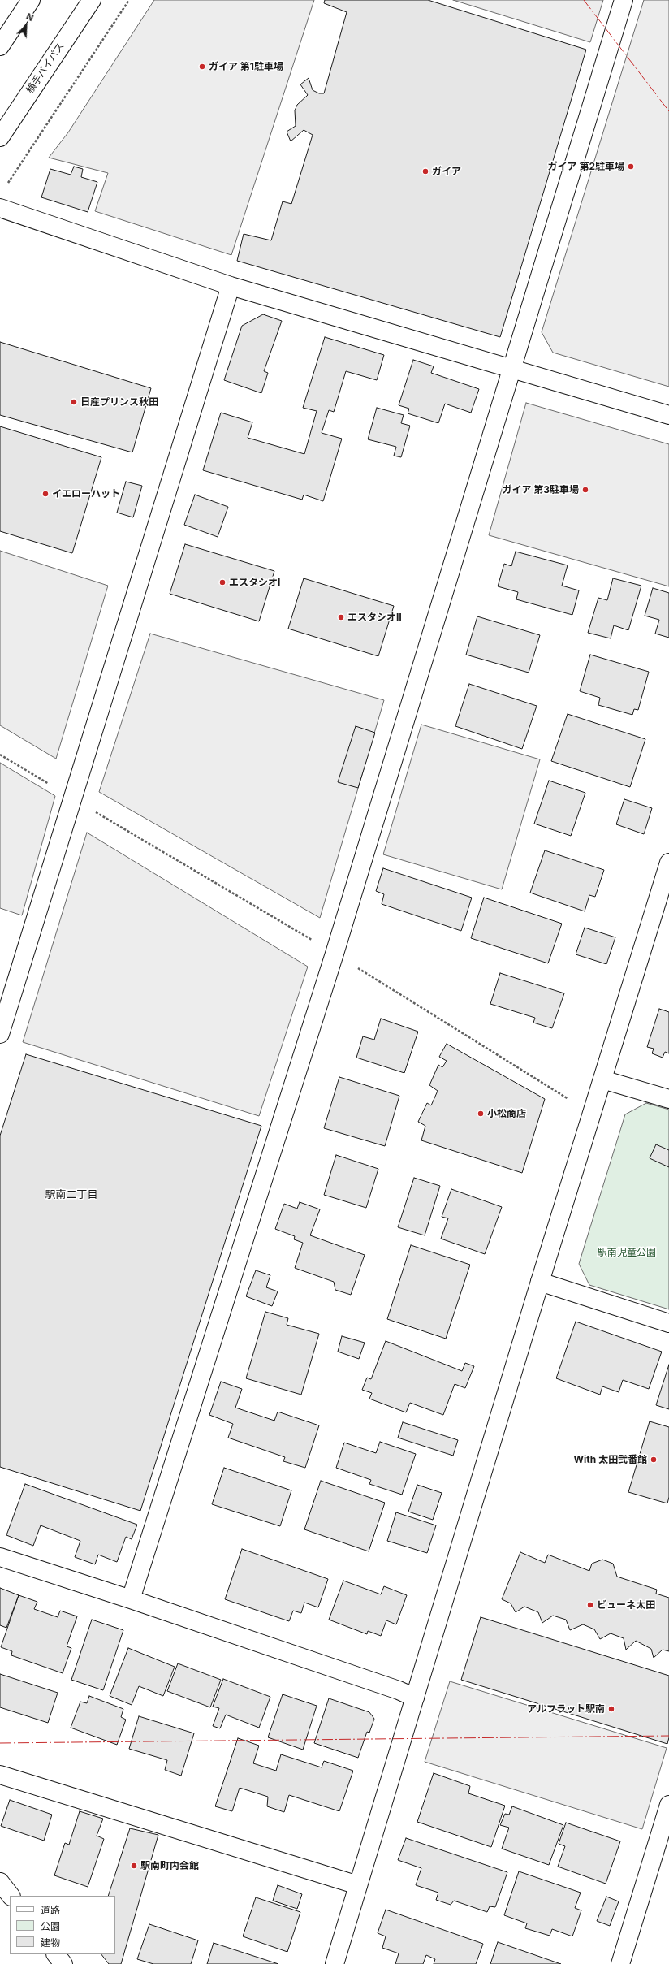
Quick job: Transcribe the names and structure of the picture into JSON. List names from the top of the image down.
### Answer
{
  "streets": {
    "main road": ["横手バイパス"]
  },
  "districts": ["駅南二丁目"],
  "parks": ["駅南児童公園"],
  "places": [
    "ガイア 第1駐車場",
    "ガイア 第2駐車場",
    "ガイア",
    "日産プリンス秋田",
    "ガイア 第3駐車場",
    "イエローハット",
    "エスタシオⅠ",
    "エスタシオⅡ",
    "小松商店",
    "With 太田弐番館",
    "ビューネ太田",
    "アルフラット駅南",
    "駅南町内会館"
  ],
  "legend": ["道路", "公園", "建物"],
  "north": "top right"
}
